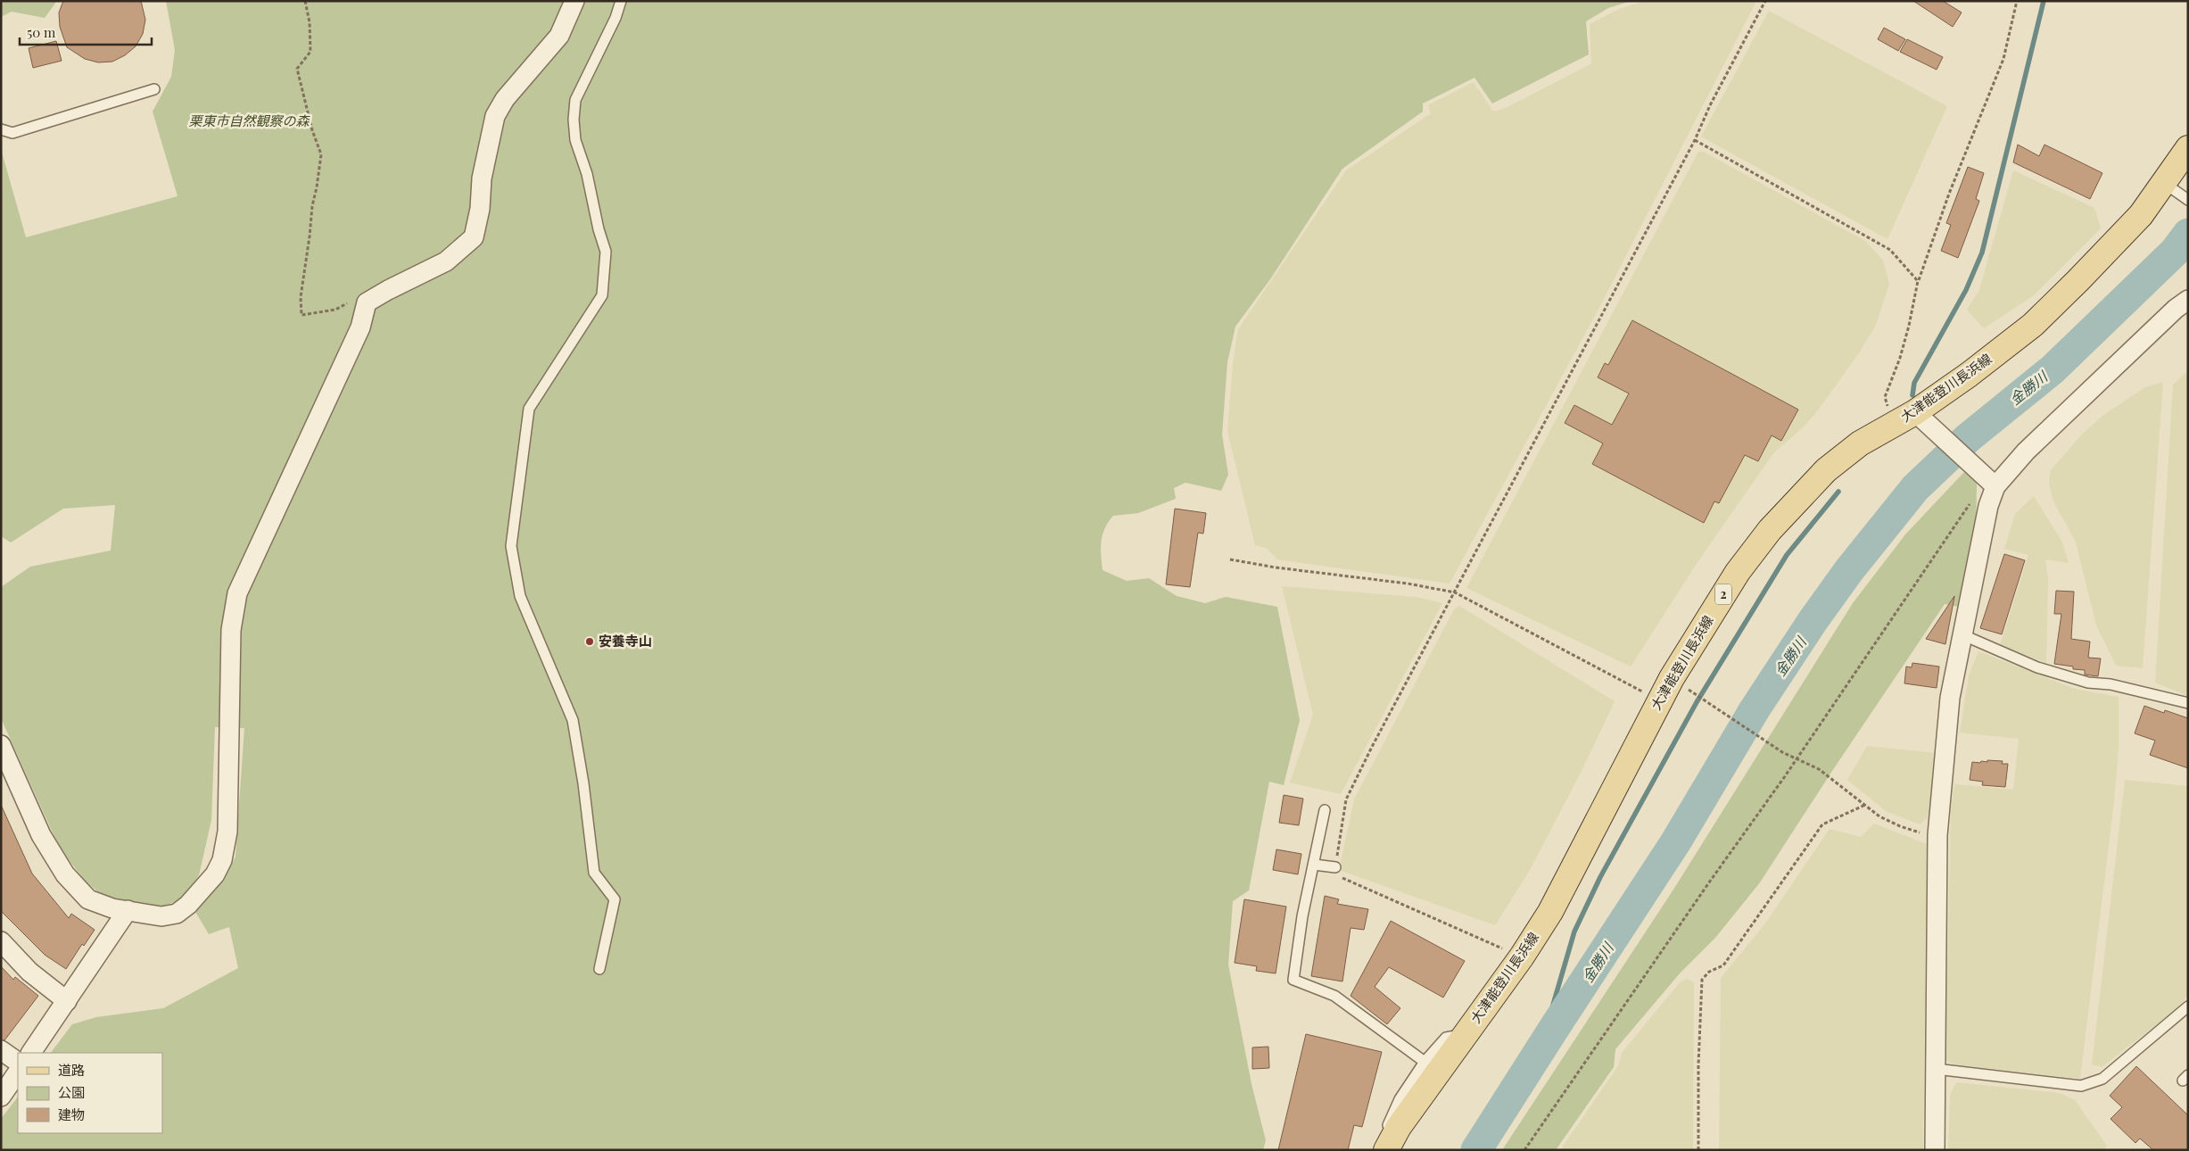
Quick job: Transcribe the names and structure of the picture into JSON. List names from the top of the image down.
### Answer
{
  "streets": {
    "main road": ["大津能登川長浜線", "2"]
  },
  "water": ["金勝川"],
  "parks": ["栗東市自然観察の森"],
  "places": ["安養寺山"],
  "legend": ["道路", "公園", "建物"],
  "scale_bar": "50 m"
}
